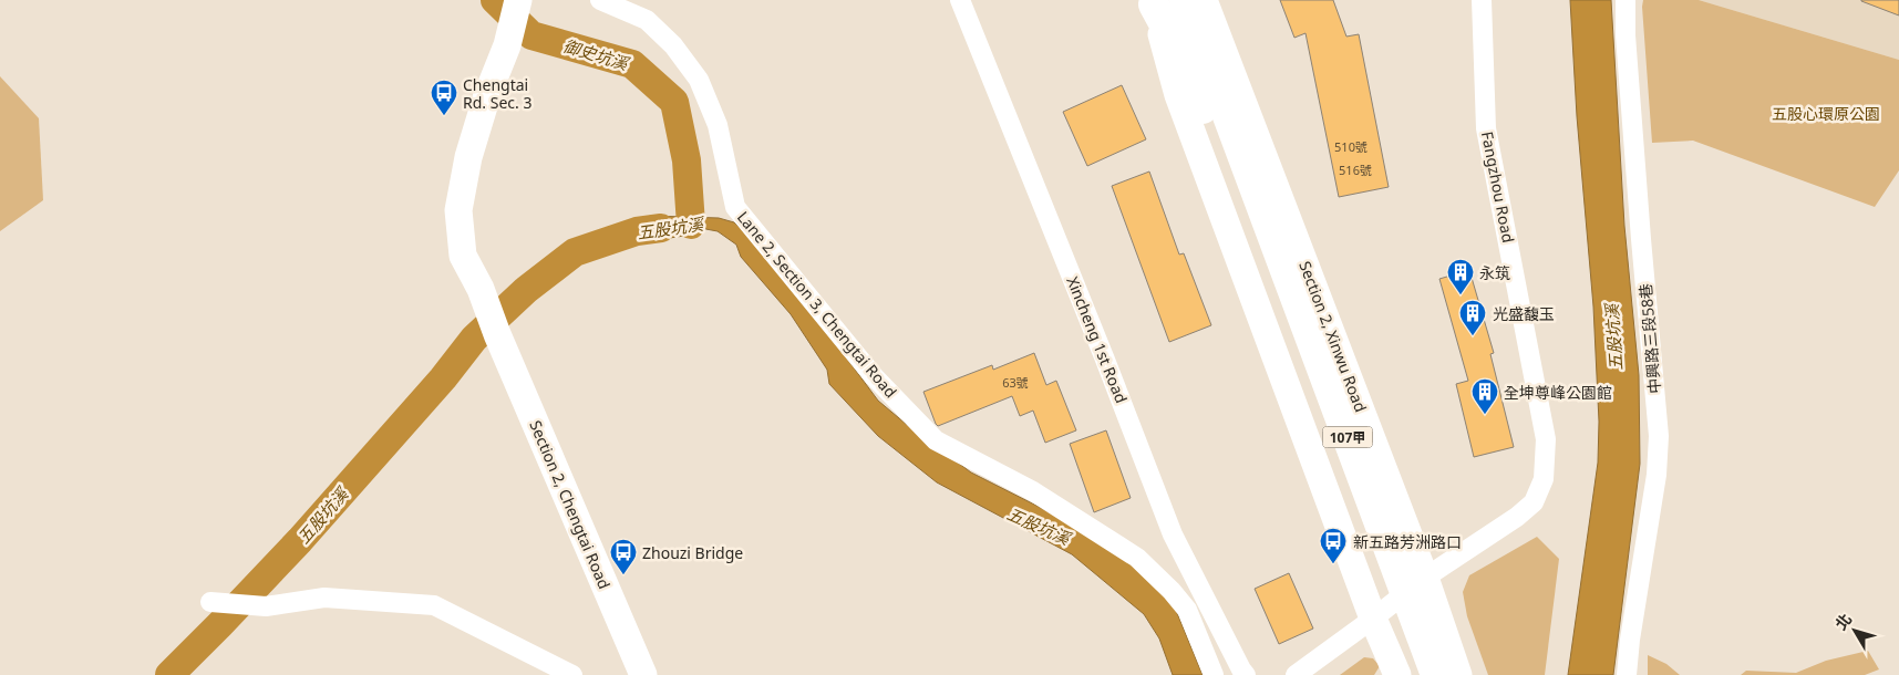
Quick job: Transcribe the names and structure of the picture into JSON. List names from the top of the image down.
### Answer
{
  "streets": {
    "main road": ["Section 2, Xinwu Road", "107甲", "Section 2, Chengtai Road"],
    "street": [
      "Fangzhou Road",
      "Lane 2, Section 3, Chengtai Road",
      "中興路三段58巷",
      "Xincheng 1st Road"
    ]
  },
  "crossings": [
    ["Fangzhou Road", "Section 2, Xinwu Road"]
  ],
  "water": ["御史坑溪", "五股坑溪"],
  "parks": ["五股心環原公園"],
  "places": {
    "bus stop": ["Chengtai Rd. Sec. 3", "新五路芳洲路口", "Zhouzi Bridge"],
    "building": ["永筑", "光盛馥玉", "全坤尊峰公園館"]
  },
  "house_numbers": ["510號", "516號", "63號"],
  "north": "top left"
}
